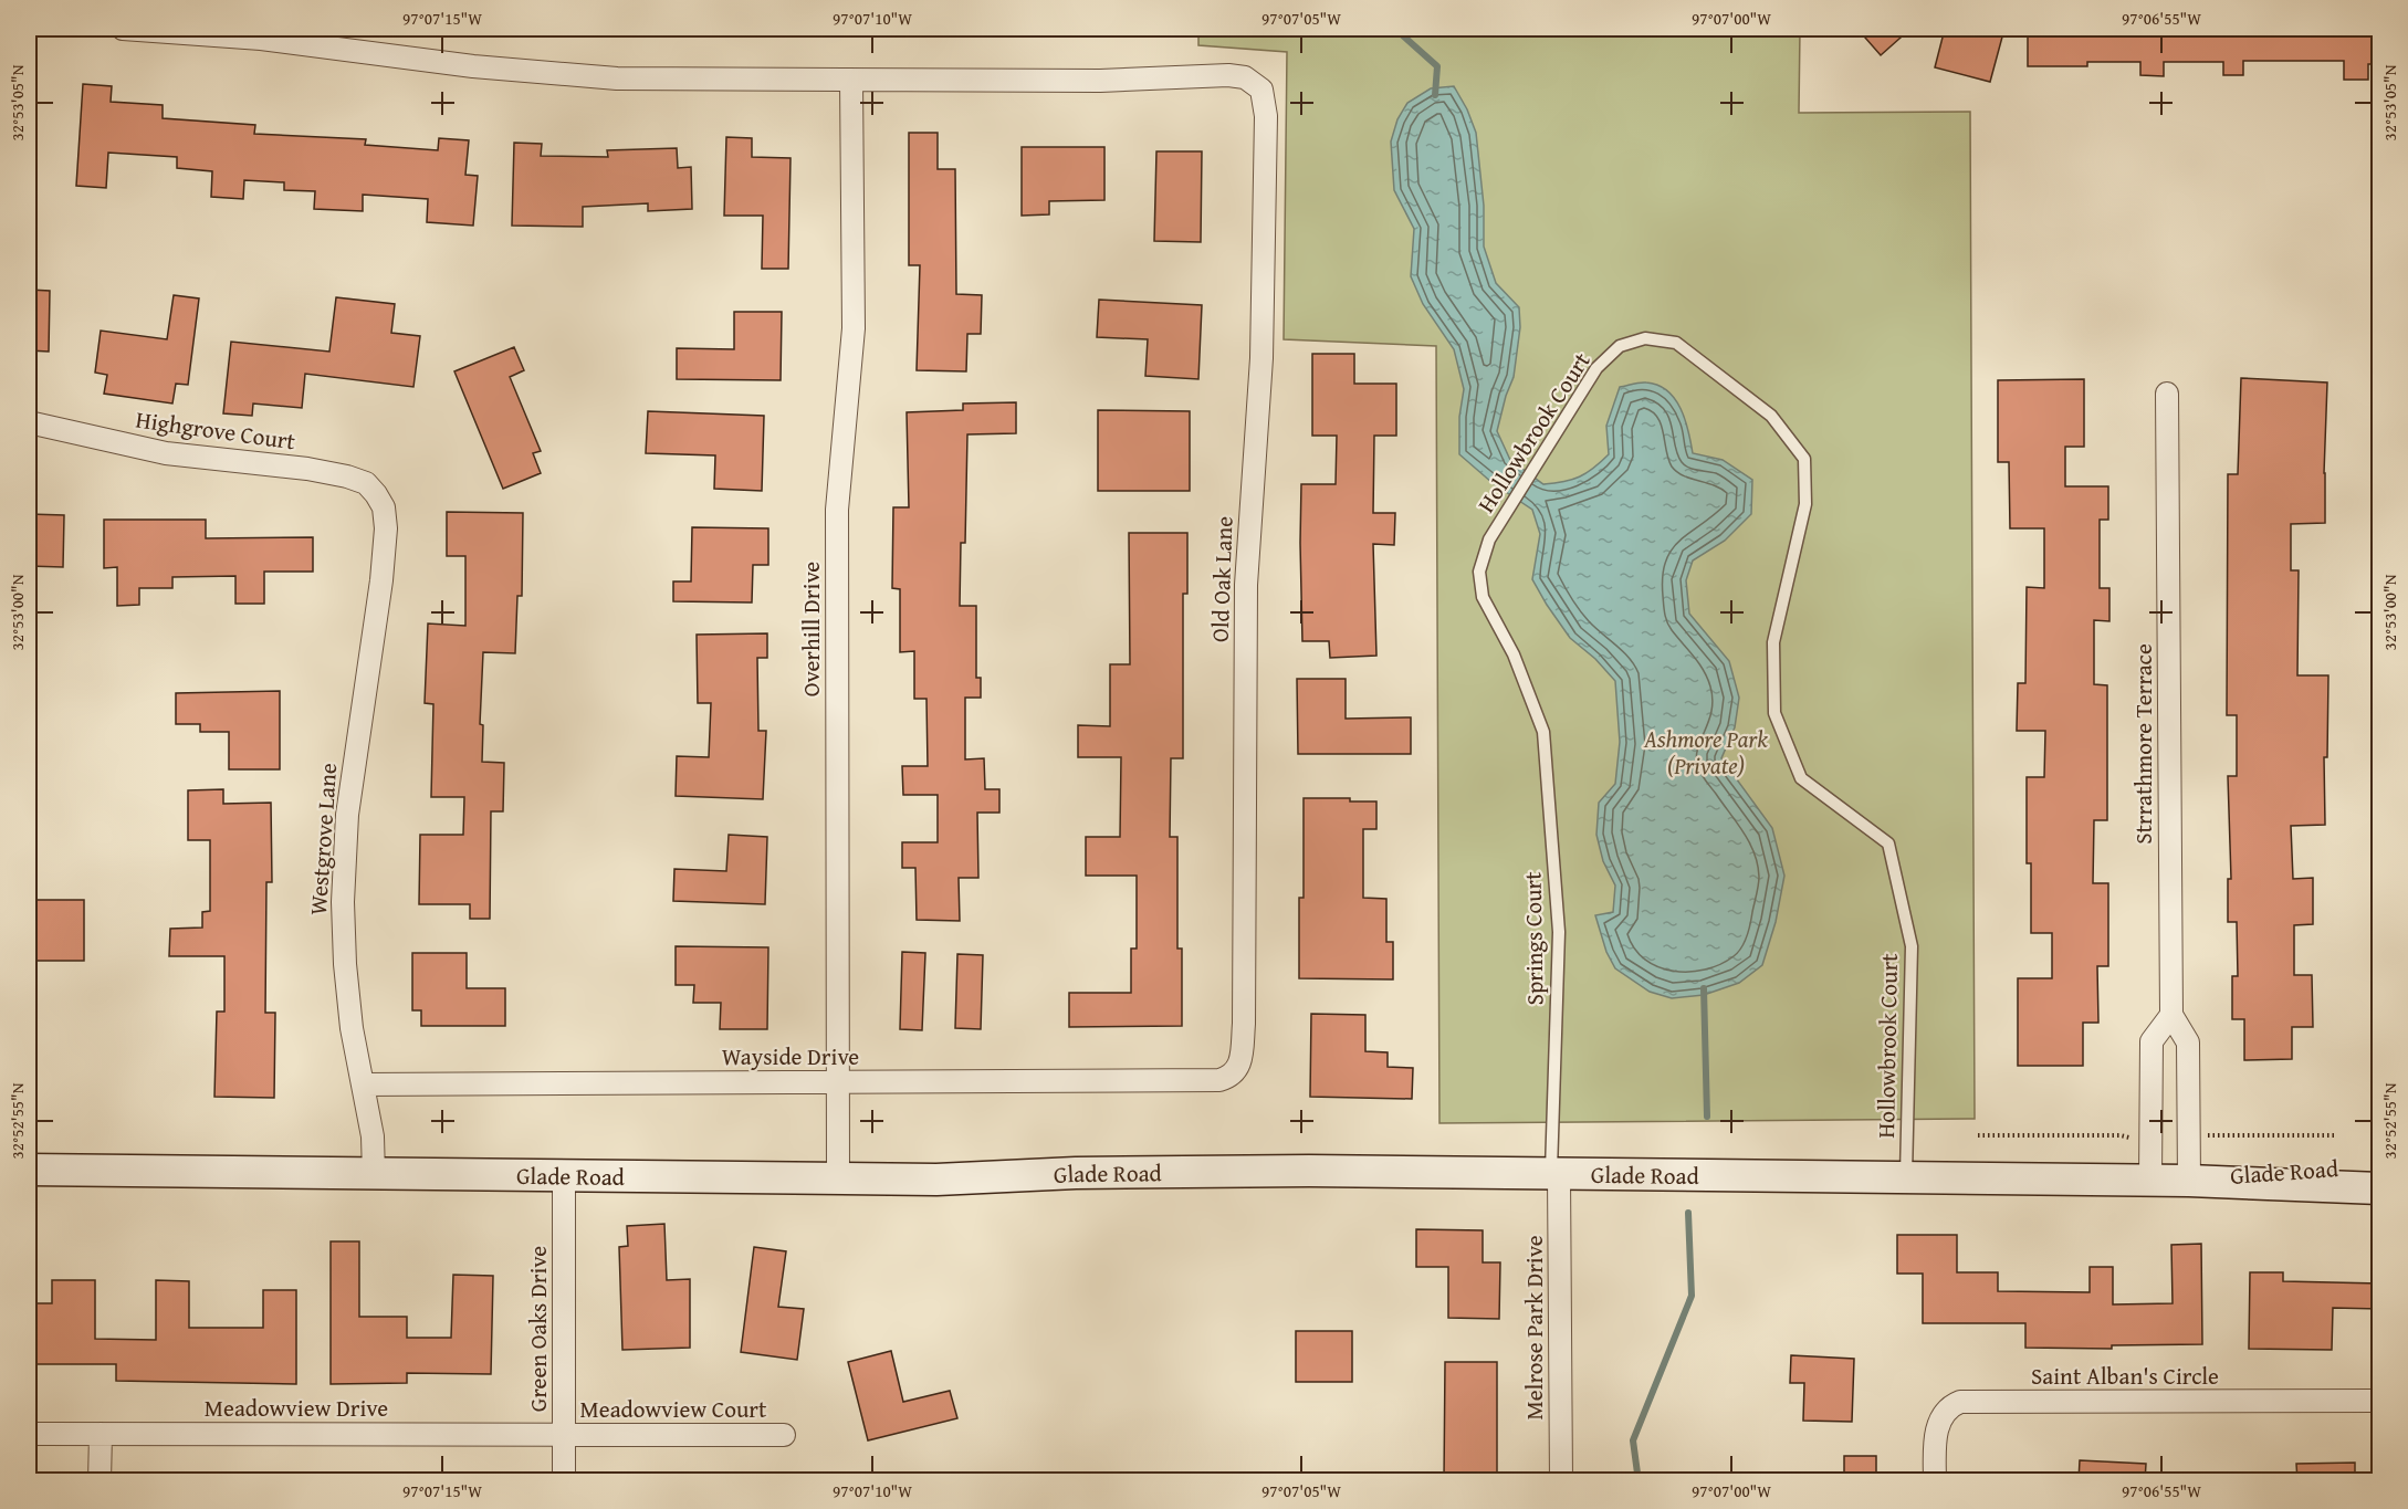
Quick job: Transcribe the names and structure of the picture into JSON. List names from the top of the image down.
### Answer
{
  "streets": {
    "main road": ["Glade Road"],
    "street": [
      "Highgrove Court",
      "Old Oak Lane",
      "Overhill Drive",
      "Strrathmore Terrace",
      "Westgrove Lane",
      "Wayside Drive",
      "Melrose Park Drive",
      "Green Oaks Drive",
      "Saint Alban's Circle",
      "Meadowview Drive",
      "Meadowview Court"
    ],
    "lane": ["Hollowbrook Court", "Springs Court"]
  },
  "crossings": [
    ["Highgrove Court", "Westgrove Lane"],
    ["Hollowbrook Court", "Springs Court"],
    ["Hollowbrook Court", "Glade Road"],
    ["Old Oak Lane", "Overhill Drive"],
    ["Old Oak Lane", "Wayside Drive"],
    ["Overhill Drive", "Wayside Drive"],
    ["Overhill Drive", "Glade Road"],
    ["Strrathmore Terrace", "Glade Road"],
    ["Westgrove Lane", "Wayside Drive"],
    ["Westgrove Lane", "Glade Road"],
    ["Springs Court", "Glade Road"],
    ["Springs Court", "Melrose Park Drive"],
    ["Glade Road", "Melrose Park Drive"],
    ["Glade Road", "Green Oaks Drive"],
    ["Green Oaks Drive", "Meadowview Drive"],
    ["Green Oaks Drive", "Meadowview Court"],
    ["Meadowview Drive", "Meadowview Court"]
  ],
  "parks": ["Ashmore Park (Private)"],
  "coordinates": [
    "97°07'15\"W",
    "97°07'10\"W",
    "97°07'05\"W",
    "97°07'00\"W",
    "97°06'55\"W",
    "32°53'05\"N",
    "32°53'00\"N",
    "32°52'55\"N"
  ]
}
